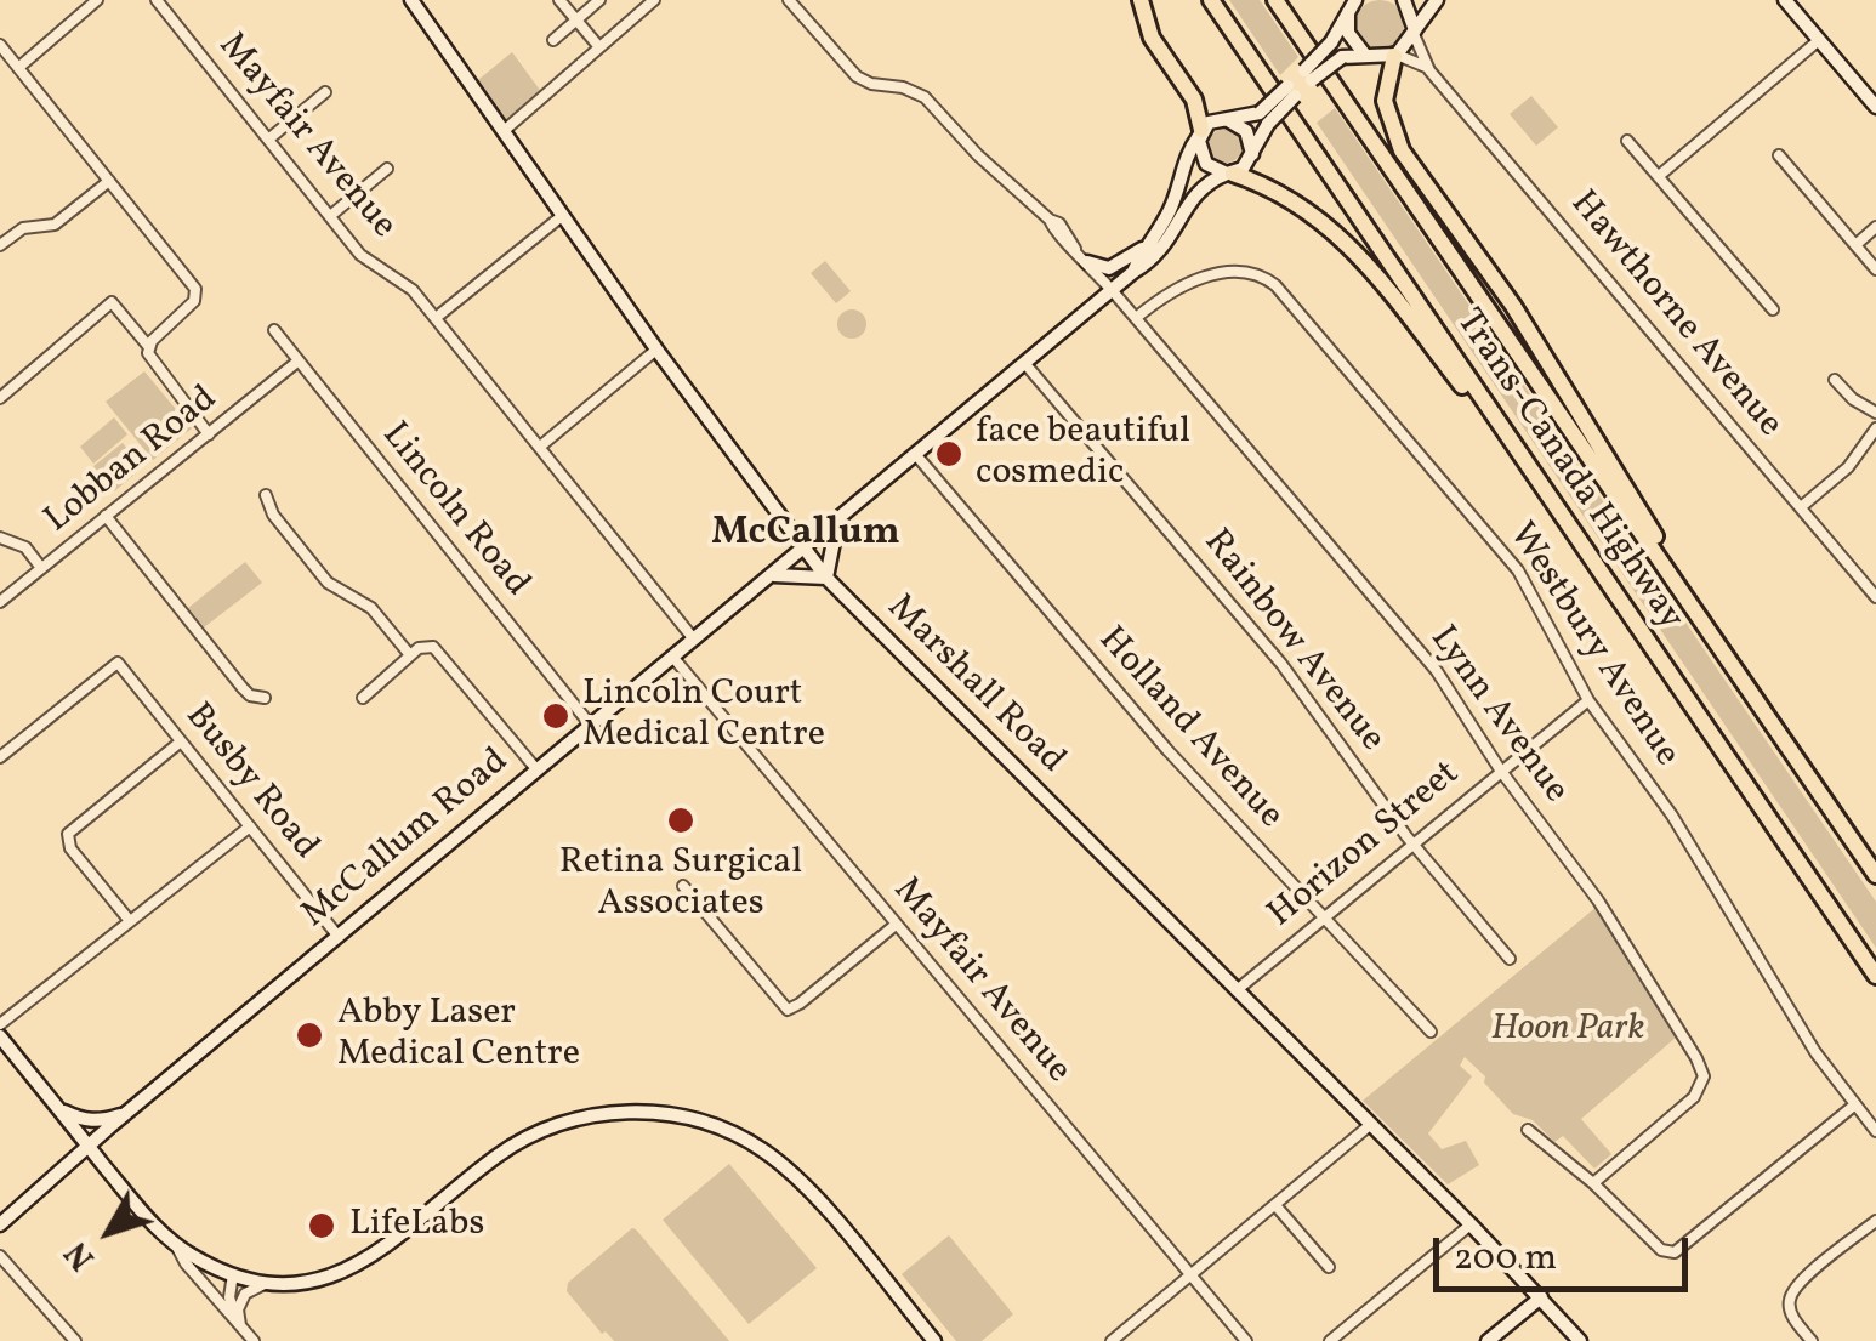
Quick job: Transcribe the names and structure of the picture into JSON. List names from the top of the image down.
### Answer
{
  "streets": {
    "highway": ["Trans-Canada Highway"],
    "main road": ["Marshall Road", "McCallum Road"],
    "street": [
      "Mayfair Avenue",
      "Hawthorne Avenue",
      "Lobban Road",
      "Lincoln Road",
      "Rainbow Avenue",
      "Westbury Avenue",
      "Lynn Avenue",
      "Holland Avenue",
      "Busby Road",
      "Horizon Street"
    ]
  },
  "crossings": [
    ["Mayfair Avenue", "McCallum Road"],
    ["Lobban Road", "Lincoln Road"],
    ["Lincoln Road", "McCallum Road"],
    ["Rainbow Avenue", "McCallum Road"],
    ["Rainbow Avenue", "Horizon Street"],
    ["Westbury Avenue", "Lynn Avenue"],
    ["Westbury Avenue", "Horizon Street"],
    ["Marshall Road", "McCallum Road"],
    ["Marshall Road", "Horizon Street"],
    ["Lynn Avenue", "McCallum Road"],
    ["Lynn Avenue", "Horizon Street"],
    ["Holland Avenue", "McCallum Road"],
    ["Holland Avenue", "Horizon Street"],
    ["Busby Road", "McCallum Road"]
  ],
  "districts": ["McCallum"],
  "parks": ["Hoon Park"],
  "places": [
    "face beautiful cosmedic",
    "Lincoln Court Medical Centre",
    "Retina Surgical Associates",
    "Abby Laser Medical Centre",
    "LifeLabs"
  ],
  "scale_bar": "200 m",
  "north": "bottom left"
}
